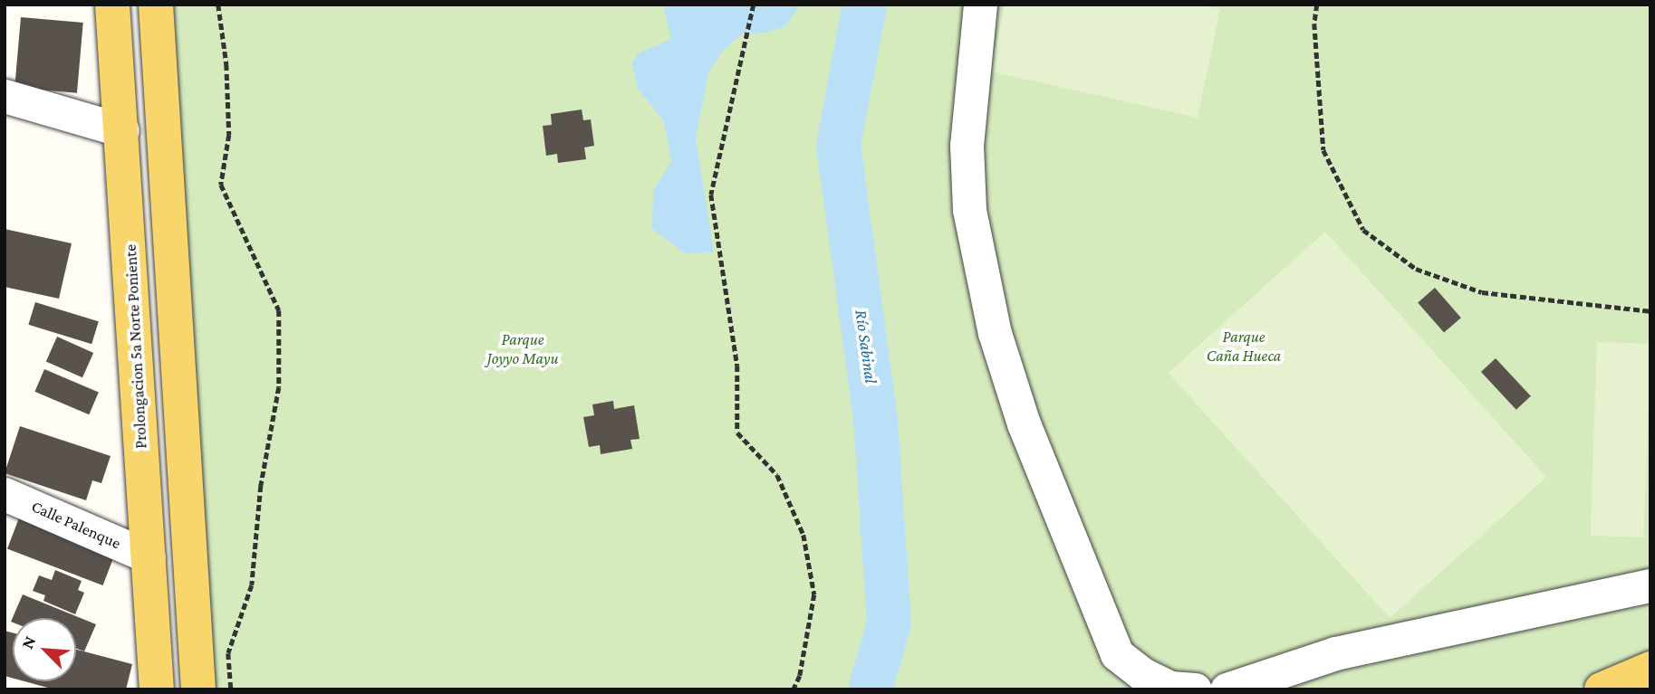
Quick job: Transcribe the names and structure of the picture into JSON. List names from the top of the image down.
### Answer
{
  "streets": {
    "main road": ["Prolongacion 5a Norte Poniente"],
    "street": ["Calle Palenque"]
  },
  "crossings": [
    ["Prolongacion 5a Norte Poniente", "Calle Palenque"]
  ],
  "water": ["Río Sabinal"],
  "parks": ["Parque Caña Hueca", "Parque Joyyo Mayu"],
  "north": "top left"
}
